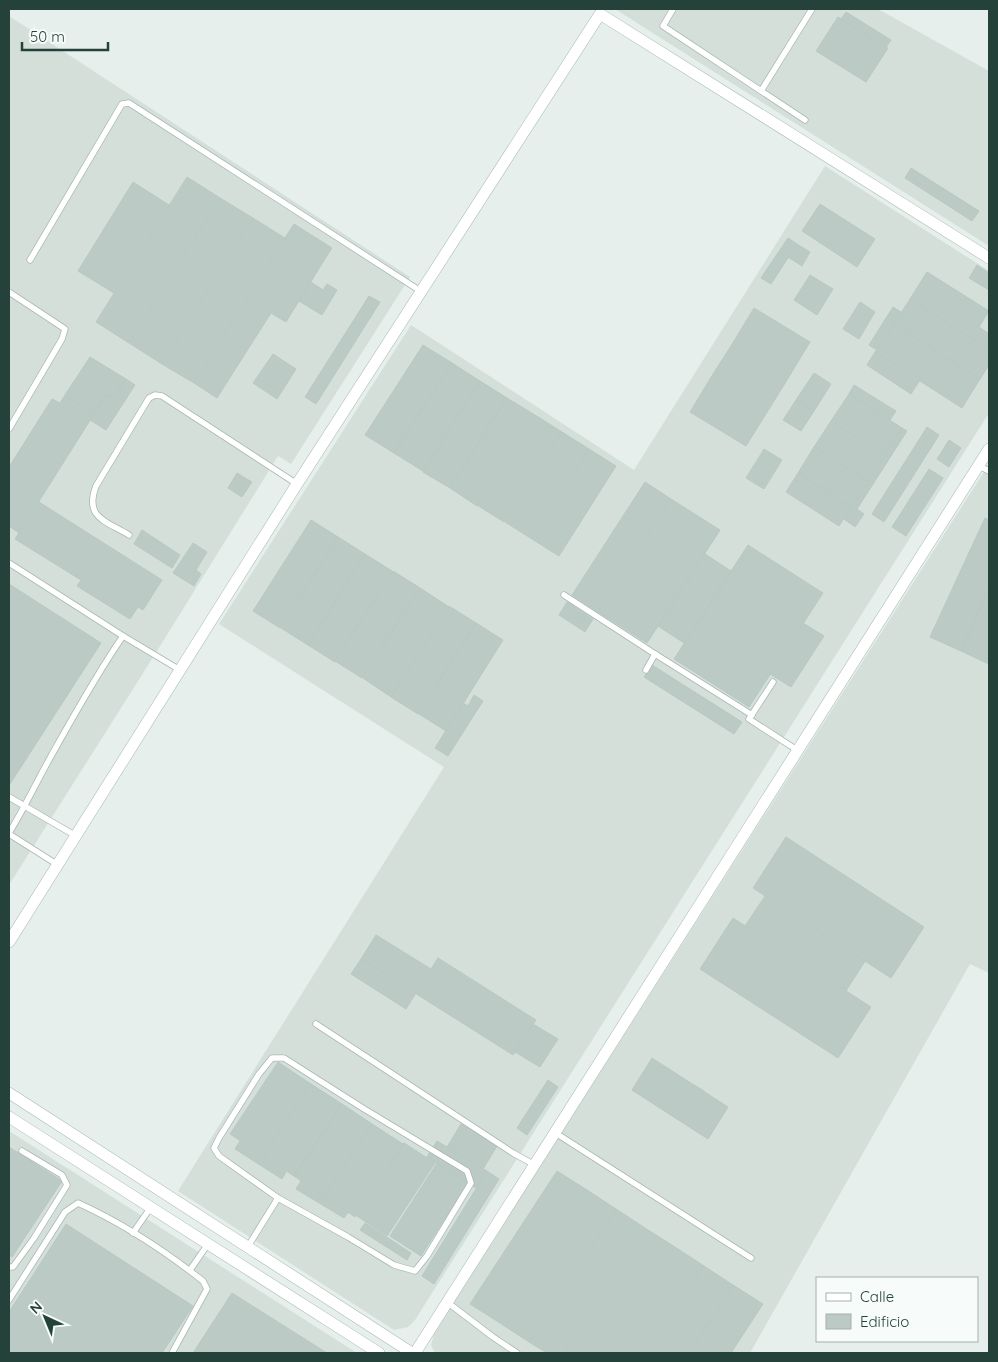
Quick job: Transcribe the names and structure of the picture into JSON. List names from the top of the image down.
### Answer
{
  "legend": ["Calle", "Edificio"],
  "scale_bar": "50 m",
  "north": "top left"
}
